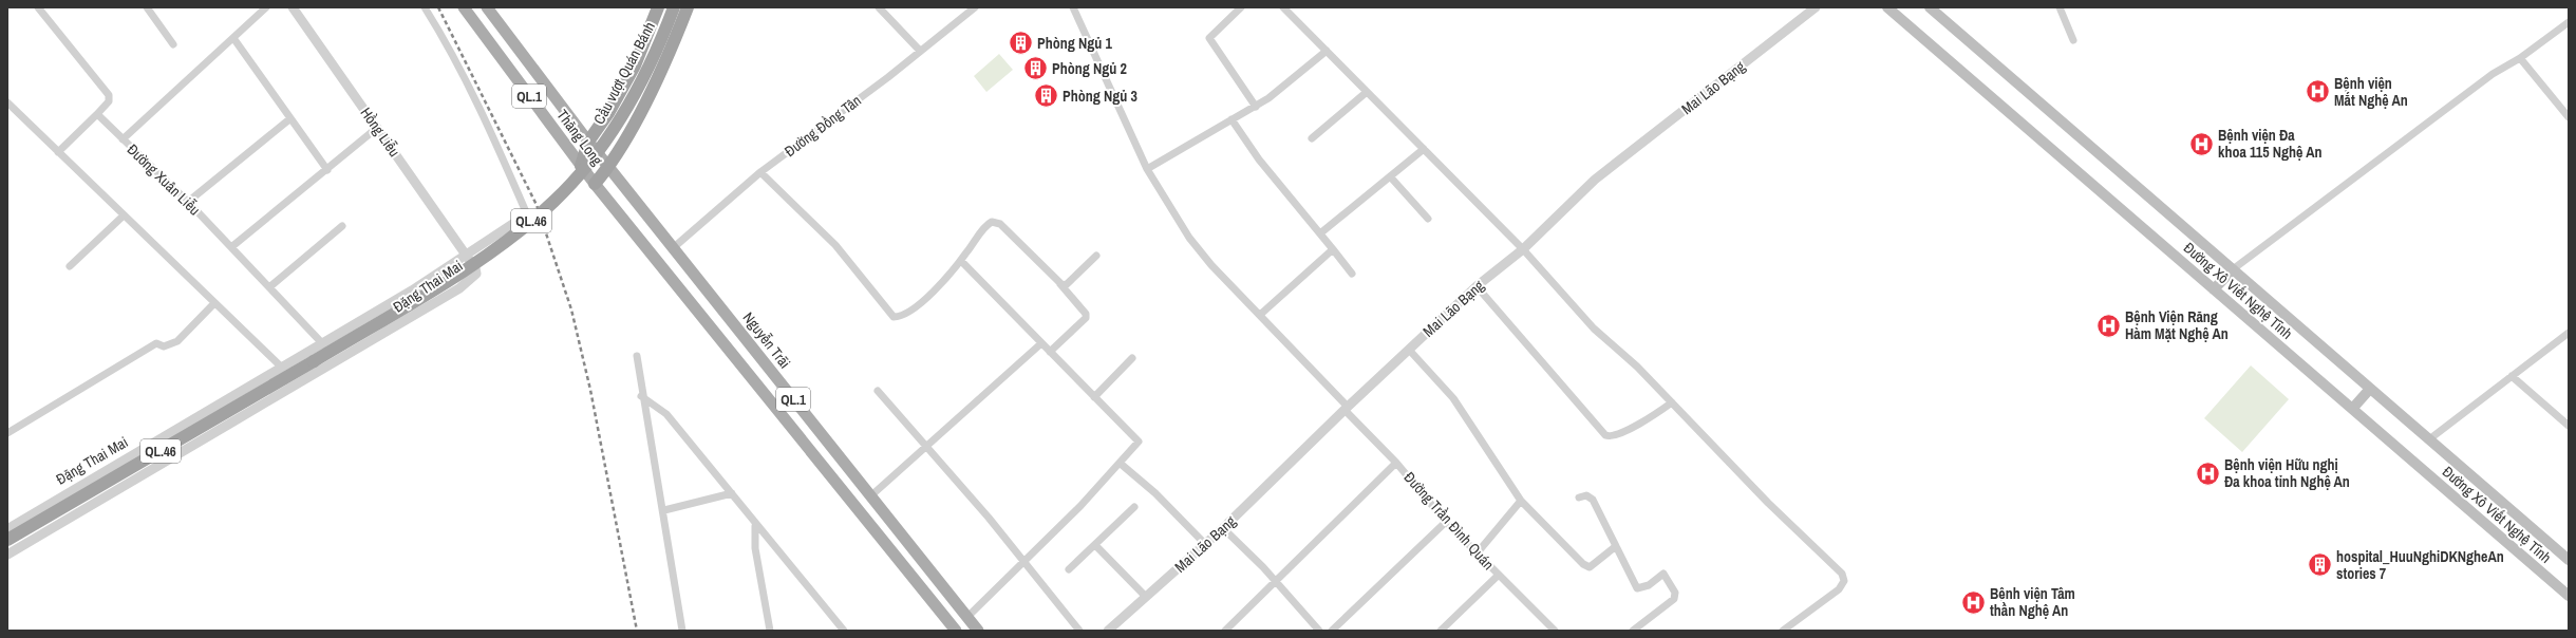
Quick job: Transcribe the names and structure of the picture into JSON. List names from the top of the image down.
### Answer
{
  "streets": {
    "highway": ["Cầu vượt Quán Bánh", "QL.46", "Đặng Thai Mai"],
    "main road": [
      "QL.1",
      "Thăng Long",
      "Đường Xô Viết Nghệ Tĩnh",
      "Nguyễn Trãi"
    ],
    "street": [
      "Mai Lão Bạng",
      "Đường Đồng Tân",
      "Hồng Liễu",
      "Đường Xuân Liễu",
      "Đường Trần Đình Quán"
    ]
  },
  "crossings": [
    ["Cầu vượt Quán Bánh", "Đặng Thai Mai"],
    ["Mai Lão Bạng", "Đường Trần Đình Quán"],
    ["QL.1", "Thăng Long"],
    ["Đường Đồng Tân", "Nguyễn Trãi"],
    ["Hồng Liễu", "Đặng Thai Mai"],
    ["Thăng Long", "Nguyễn Trãi"],
    ["Đường Xuân Liễu", "Đặng Thai Mai"]
  ],
  "places": {
    "building": [
      "Phòng Ngủ 1",
      "Phòng Ngủ 2",
      "Phòng Ngủ 3",
      "hospital_HuuNghiDKNgheAn stories 7"
    ],
    "hospital": [
      "Bệnh viện Mắt Nghệ An",
      "Bệnh viện Đa khoa 115 Nghệ An",
      "Bệnh Viện Răng Hàm Mặt Nghệ An",
      "Bệnh viện Hữu nghị Đa khoa tỉnh Nghệ An",
      "Bệnh viện Tâm thần Nghệ An"
    ]
  }
}
